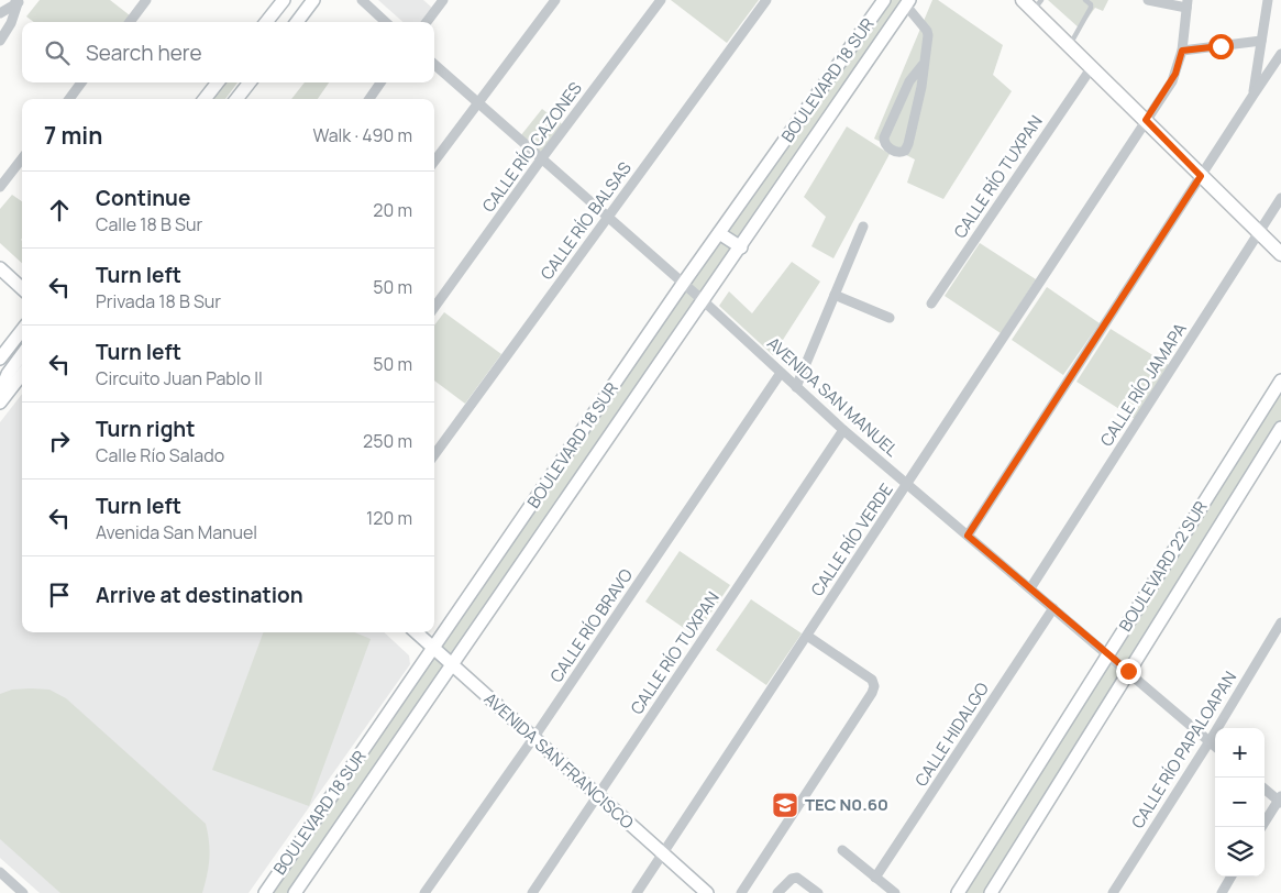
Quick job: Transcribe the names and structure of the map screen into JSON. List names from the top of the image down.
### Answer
{
  "streets": {
    "main road": ["BOULEVARD 18 SUR", "BOULEVARD 22 SUR", "AVENIDA SAN FRANCISCO"],
    "street": [
      "CALLE RÍO CAZONES",
      "CALLE RÍO TUXPAN",
      "CALLE RÍO BALSAS",
      "CALLE RÍO JAMAPA",
      "AVENIDA SAN MANUEL",
      "CALLE RÍO VERDE",
      "CALLE RÍO BRAVO",
      "CALLE HIDALGO",
      "CALLE RÍO PAPALOAPAN"
    ]
  },
  "crossings": [
    ["BOULEVARD 18 SUR", "AVENIDA SAN MANUEL"],
    ["BOULEVARD 18 SUR", "AVENIDA SAN FRANCISCO"],
    ["CALLE RÍO CAZONES", "AVENIDA SAN MANUEL"],
    ["CALLE RÍO TUXPAN", "AVENIDA SAN MANUEL"],
    ["CALLE RÍO TUXPAN", "AVENIDA SAN FRANCISCO"],
    ["CALLE RÍO BALSAS", "AVENIDA SAN MANUEL"],
    ["CALLE RÍO JAMAPA", "AVENIDA SAN MANUEL"],
    ["AVENIDA SAN MANUEL", "CALLE RÍO VERDE"],
    ["AVENIDA SAN MANUEL", "BOULEVARD 22 SUR"],
    ["AVENIDA SAN MANUEL", "CALLE RÍO BRAVO"],
    ["AVENIDA SAN MANUEL", "CALLE HIDALGO"],
    ["AVENIDA SAN MANUEL", "CALLE RÍO PAPALOAPAN"],
    ["CALLE RÍO VERDE", "AVENIDA SAN FRANCISCO"],
    ["CALLE RÍO BRAVO", "AVENIDA SAN FRANCISCO"]
  ],
  "places": {
    "school or university": ["TEC N0.60"]
  },
  "page": {
    "search": "Search here",
    "heading": ["7 min", "Walk · 490 m"],
    "list": [
      ["Continue", "Calle 18 B Sur", "20 m"],
      ["Turn left", "Privada 18 B Sur", "50 m"],
      ["Turn left", "Circuito Juan Pablo II", "50 m"],
      ["Turn right", "Calle Río Salado", "250 m"],
      ["Turn left", "Avenida San Manuel", "120 m"],
      "Arrive at destination"
    ],
    "map_buttons": ["+", "−"]
  }
}
